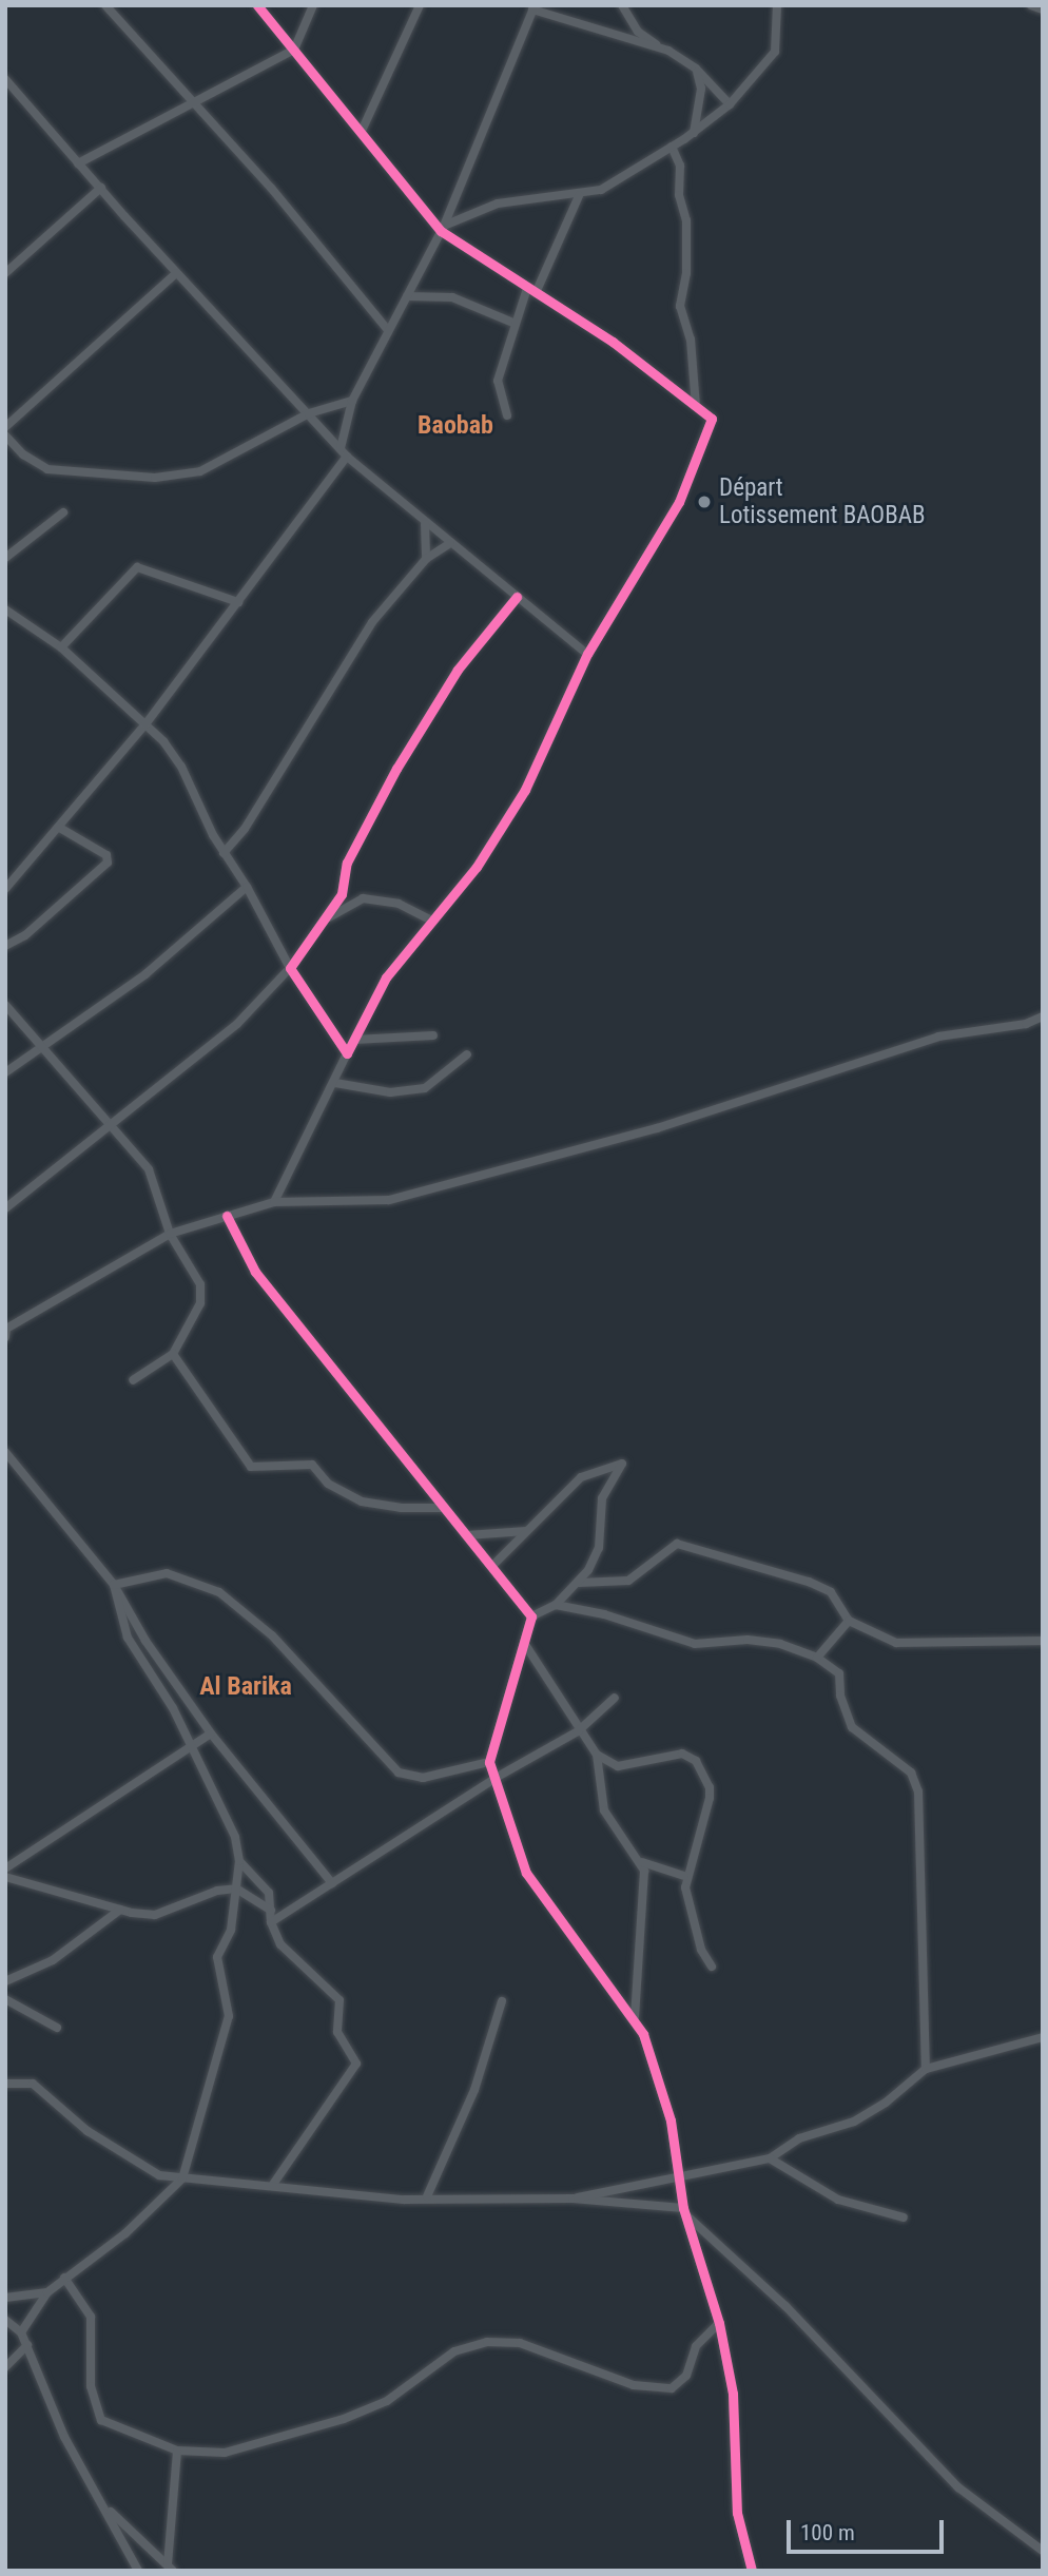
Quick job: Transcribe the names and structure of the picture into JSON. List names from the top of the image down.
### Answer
{
  "districts": ["Baobab", "Al Barika"],
  "places": ["Départ Lotissement BAOBAB"],
  "scale_bar": "100 m"
}
